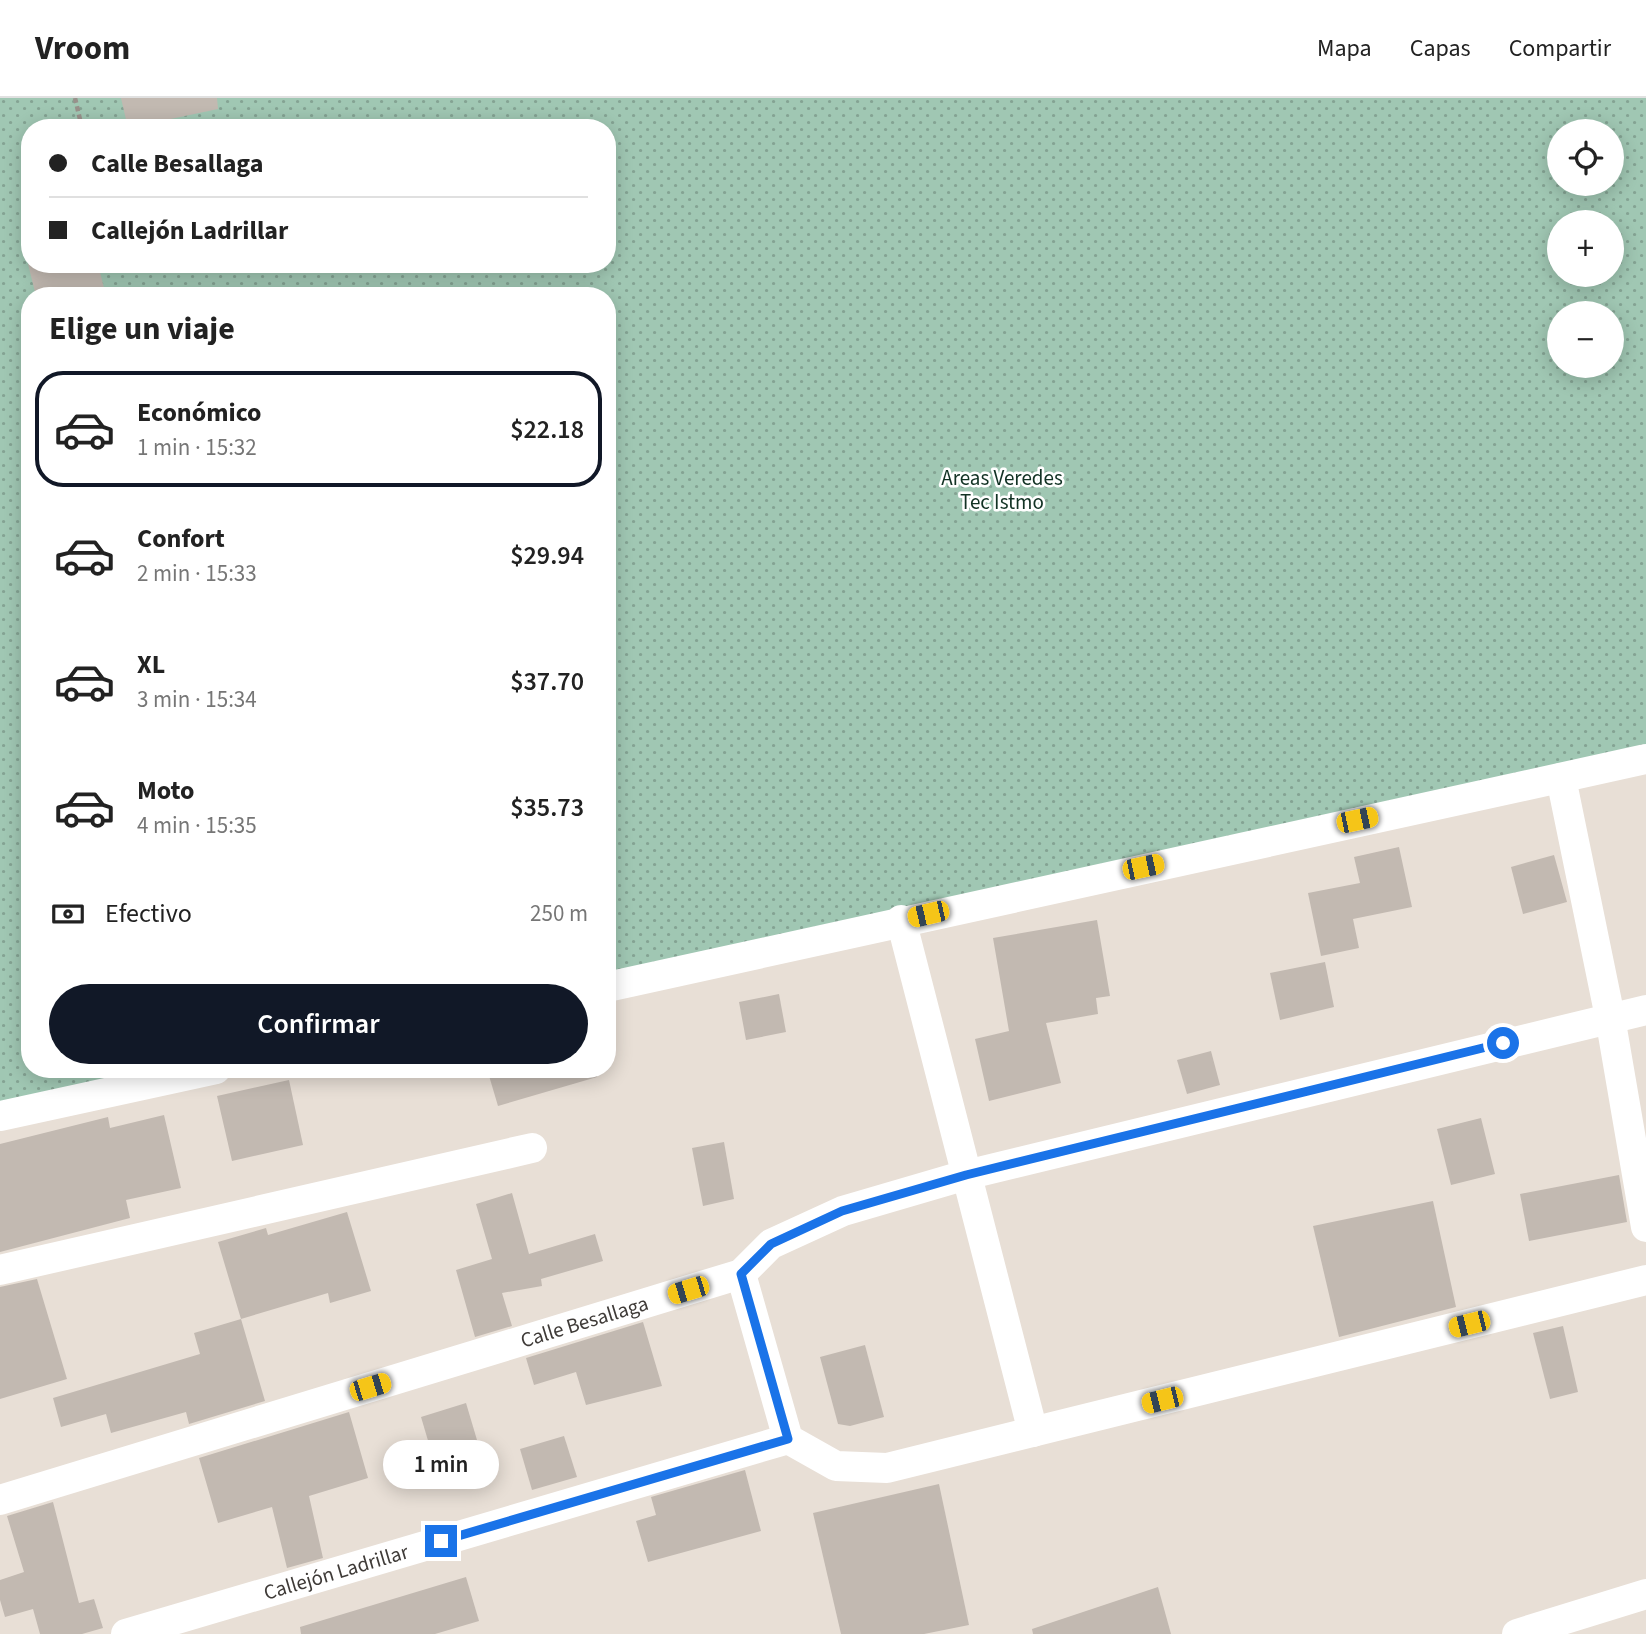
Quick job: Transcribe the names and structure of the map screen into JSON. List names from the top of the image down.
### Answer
{
  "streets": {
    "street": ["Calle Besallaga", "Callejón Ladrillar"]
  },
  "parks": ["Areas Veredes Tec Istmo"],
  "page": {
    "header": "Vroom",
    "nav": ["Mapa", "Capas", "Compartir"],
    "map_buttons": ["+", "−"],
    "banner": ["Calle Besallaga", "Callejón Ladrillar"],
    "heading": "Elige un viaje",
    "list": [
      {
        "name": "Económico",
        "note": "1 min · 15:32",
        "value": "$22.18"
      },
      {
        "name": "Confort",
        "note": "2 min · 15:33",
        "value": "$29.94"
      },
      {
        "name": "XL",
        "note": "3 min · 15:34",
        "value": "$37.70"
      },
      {
        "name": "Moto",
        "note": "4 min · 15:35",
        "value": "$35.73"
      }
    ],
    "pay": ["Efectivo", "250 m"],
    "buttons": "Confirmar",
    "bubble": "1 min"
  }
}
